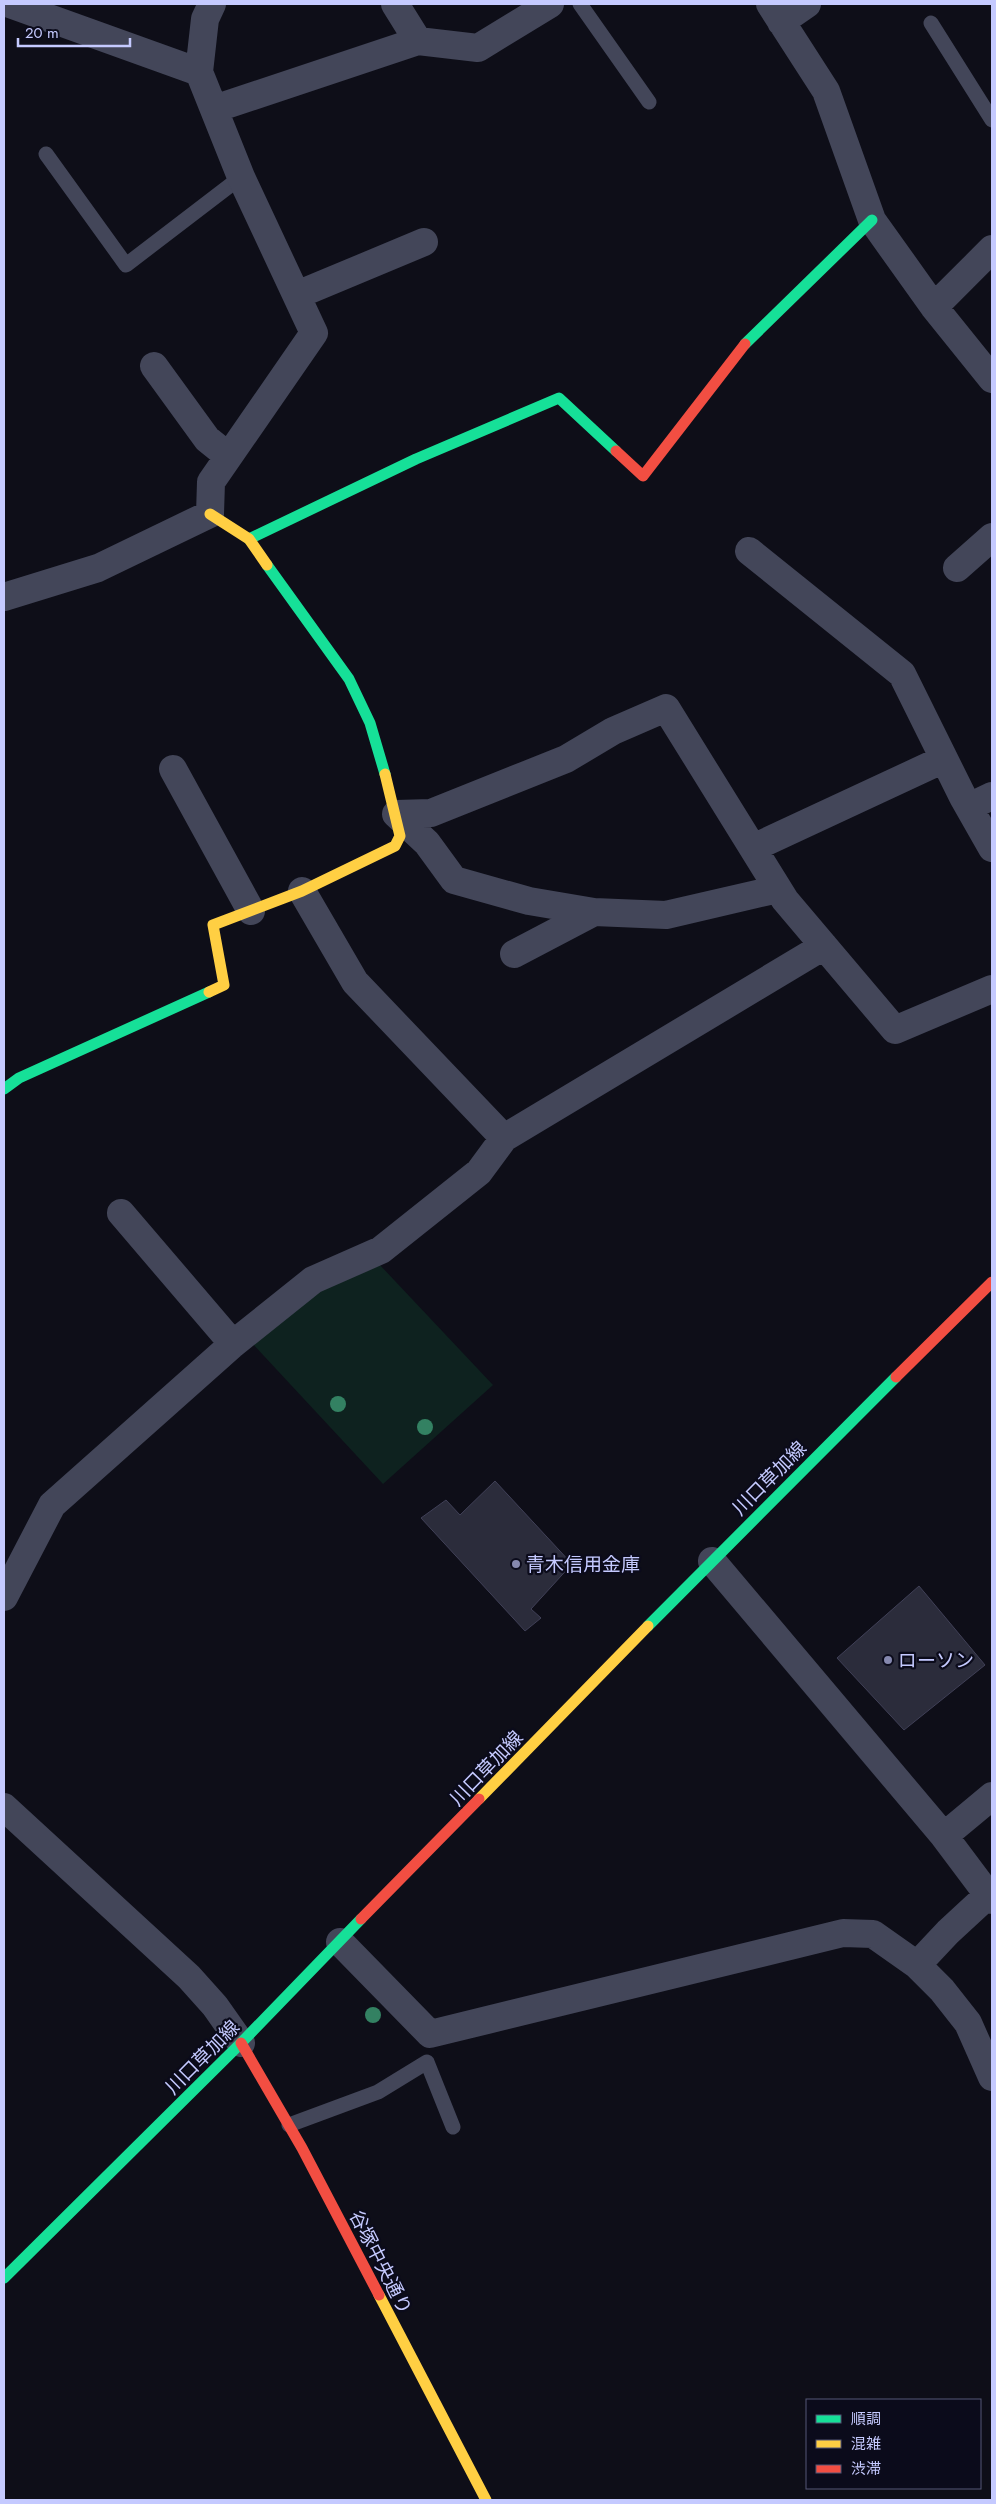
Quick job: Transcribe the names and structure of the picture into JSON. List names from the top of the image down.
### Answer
{
  "streets": {
    "street": ["川口草加線", "谷塚中央通り"]
  },
  "crossings": [
    ["川口草加線", "谷塚中央通り"]
  ],
  "places": ["青木信用金庫", "ローソン"],
  "legend": ["順調", "混雑", "渋滞"],
  "scale_bar": "20 m"
}
